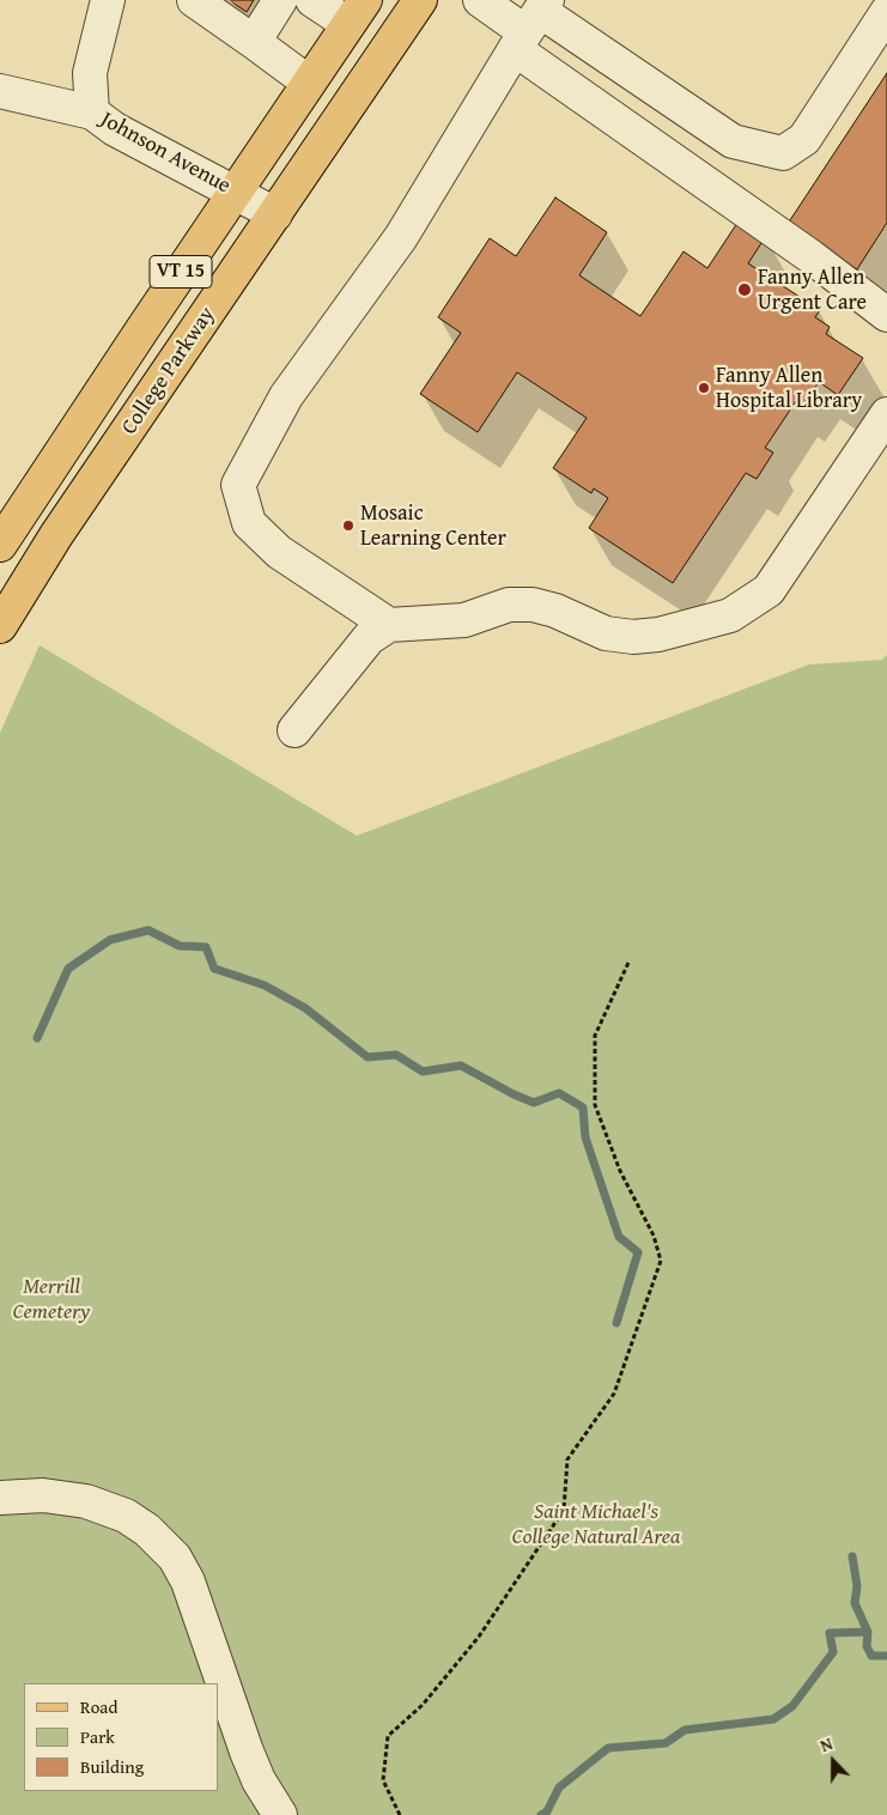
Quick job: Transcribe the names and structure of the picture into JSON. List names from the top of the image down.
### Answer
{
  "streets": {
    "main road": ["VT 15", "College Parkway"],
    "street": ["Johnson Avenue"]
  },
  "crossings": [
    ["Johnson Avenue", "VT 15"],
    ["Johnson Avenue", "College Parkway"]
  ],
  "parks": ["Merrill Cemetery", "Saint Michael's College Natural Area"],
  "places": ["Fanny Allen Urgent Care", "Fanny Allen Hospital Library", "Mosaic Learning Center"],
  "legend": ["Road", "Park", "Building"],
  "north": "top"
}
